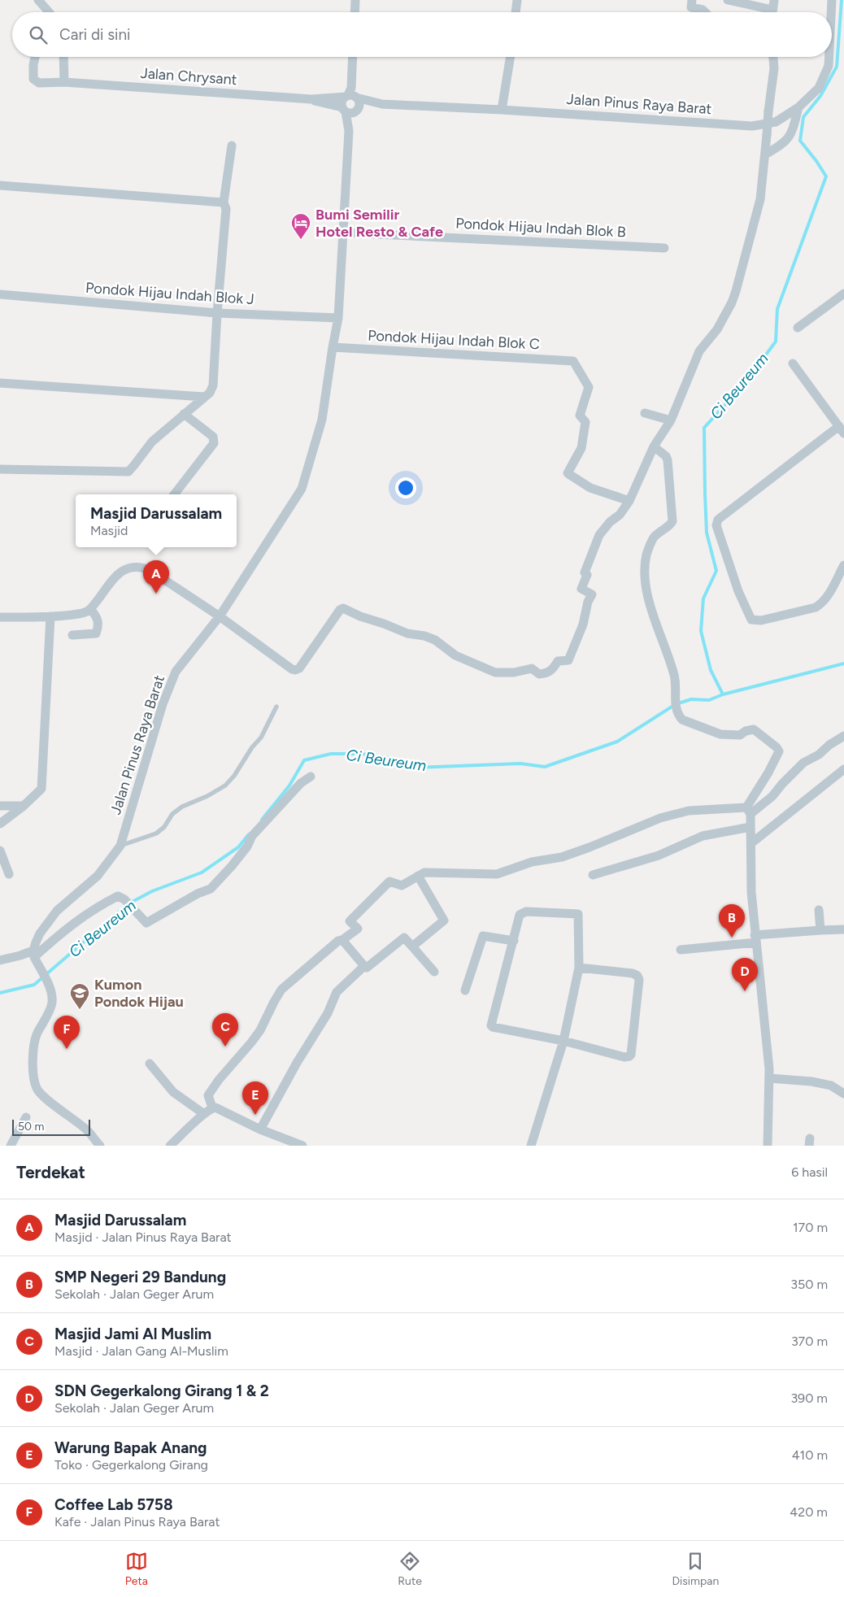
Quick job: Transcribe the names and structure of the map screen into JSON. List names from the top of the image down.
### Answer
{
  "streets": {
    "street": [
      "Jalan Chrysant",
      "Jalan Pinus Raya Barat",
      "Pondok Hijau Indah Blok B",
      "Pondok Hijau Indah Blok J",
      "Pondok Hijau Indah Blok C"
    ]
  },
  "crossings": [
    ["Jalan Chrysant", "Jalan Pinus Raya Barat"],
    ["Jalan Pinus Raya Barat", "Pondok Hijau Indah Blok B"],
    ["Jalan Pinus Raya Barat", "Pondok Hijau Indah Blok J"],
    ["Jalan Pinus Raya Barat", "Pondok Hijau Indah Blok C"]
  ],
  "water": ["Ci Beureum"],
  "places": {
    "hotel": ["Bumi Semilir Hotel Resto & Cafe"],
    "school or university": ["Kumon Pondok Hijau"]
  },
  "scale_bar": "50 m",
  "page": {
    "search": "Cari di sini",
    "popup": ["Masjid Darussalam", "Masjid"],
    "pins": [
      "A",
      "B",
      "D",
      "C",
      "F",
      "E"
    ],
    "scale": "50 m",
    "heading": ["Terdekat", "6 hasil"],
    "list": [
      {
        "mark": "A",
        "name": "Masjid Darussalam",
        "note": "Masjid · Jalan Pinus Raya Barat",
        "value": "170 m"
      },
      {
        "mark": "B",
        "name": "SMP Negeri 29 Bandung",
        "note": "Sekolah · Jalan Geger Arum",
        "value": "350 m"
      },
      {
        "mark": "C",
        "name": "Masjid Jami Al Muslim",
        "note": "Masjid · Jalan Gang Al-Muslim",
        "value": "370 m"
      },
      {
        "mark": "D",
        "name": "SDN Gegerkalong Girang 1 & 2",
        "note": "Sekolah · Jalan Geger Arum",
        "value": "390 m"
      },
      {
        "mark": "E",
        "name": "Warung Bapak Anang",
        "note": "Toko · Gegerkalong Girang",
        "value": "410 m"
      },
      {
        "mark": "F",
        "name": "Coffee Lab 5758",
        "note": "Kafe · Jalan Pinus Raya Barat",
        "value": "420 m"
      }
    ],
    "nav": ["Peta", "Rute", "Disimpan"]
  }
}
